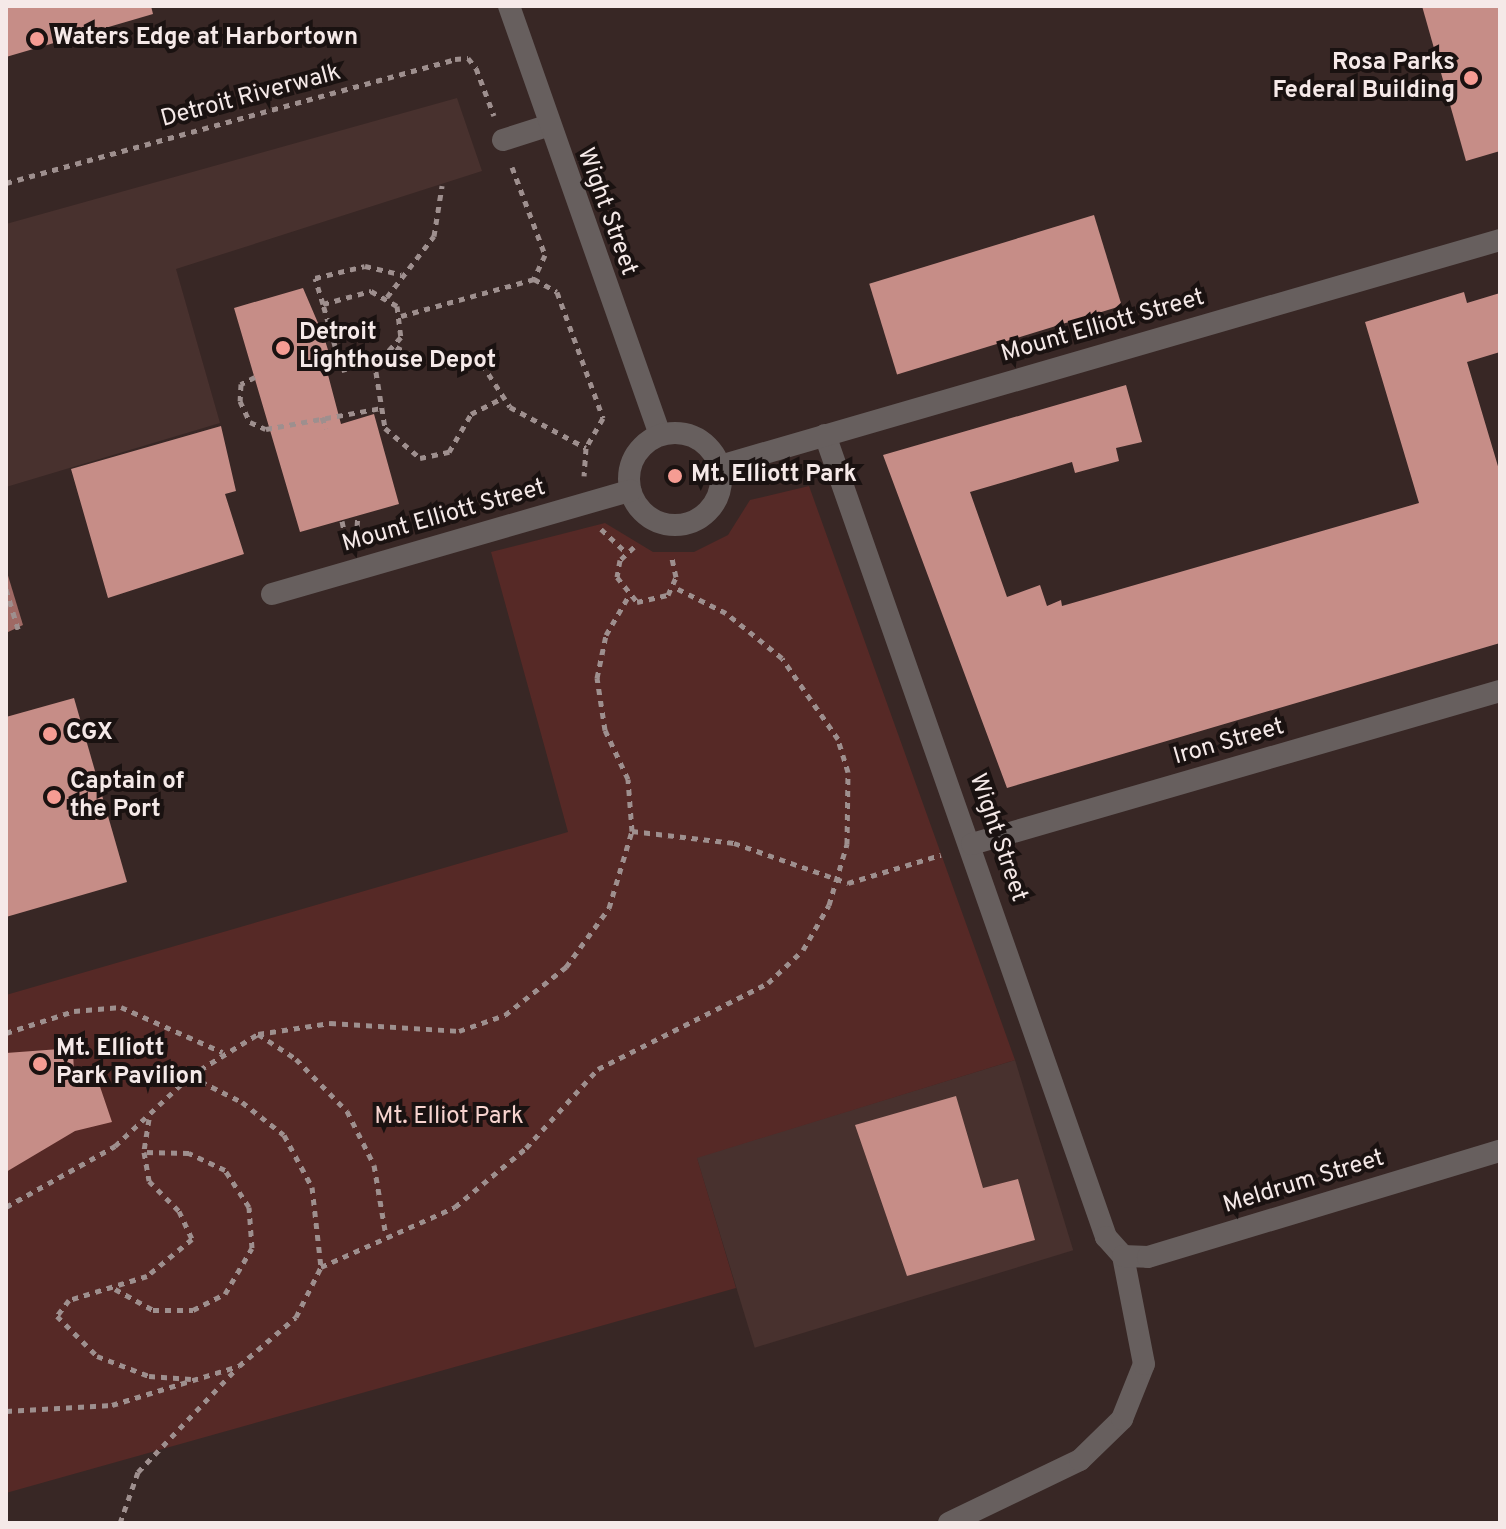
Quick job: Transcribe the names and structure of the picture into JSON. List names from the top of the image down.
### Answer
{
  "streets": {
    "street": [
      "Wight Street",
      "Mount Elliott Street",
      "Iron Street",
      "Meldrum Street"
    ],
    "path": ["Detroit Riverwalk"]
  },
  "crossings": [
    ["Wight Street", "Mount Elliott Street"],
    ["Wight Street", "Iron Street"],
    ["Wight Street", "Meldrum Street"]
  ],
  "parks": ["Mt. Elliot Park"],
  "places": [
    "Waters Edge at Harbortown",
    "Rosa Parks Federal Building",
    "Detroit Lighthouse Depot",
    "Mt. Elliott Park",
    "CGX",
    "Captain of the Port",
    "Mt. Elliott Park Pavilion"
  ]
}
